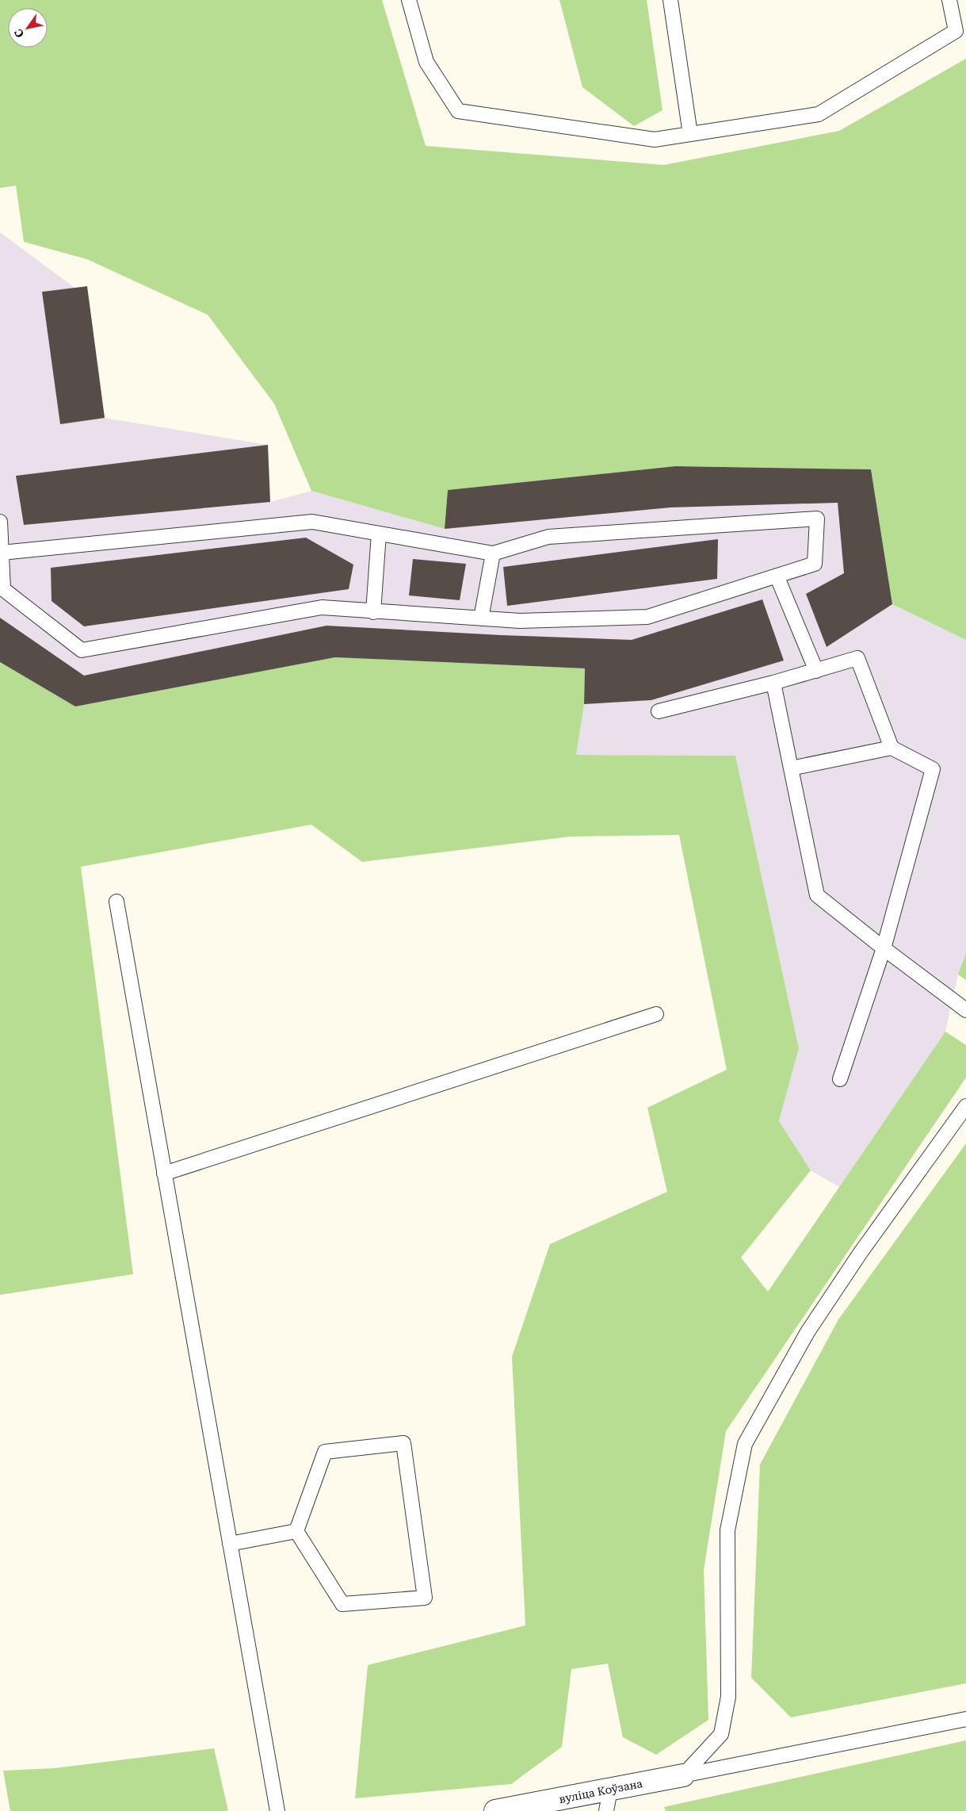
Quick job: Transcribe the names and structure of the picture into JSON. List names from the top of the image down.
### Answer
{
  "streets": {
    "street": ["вуліца Коўзана"]
  },
  "north": "bottom left"
}
